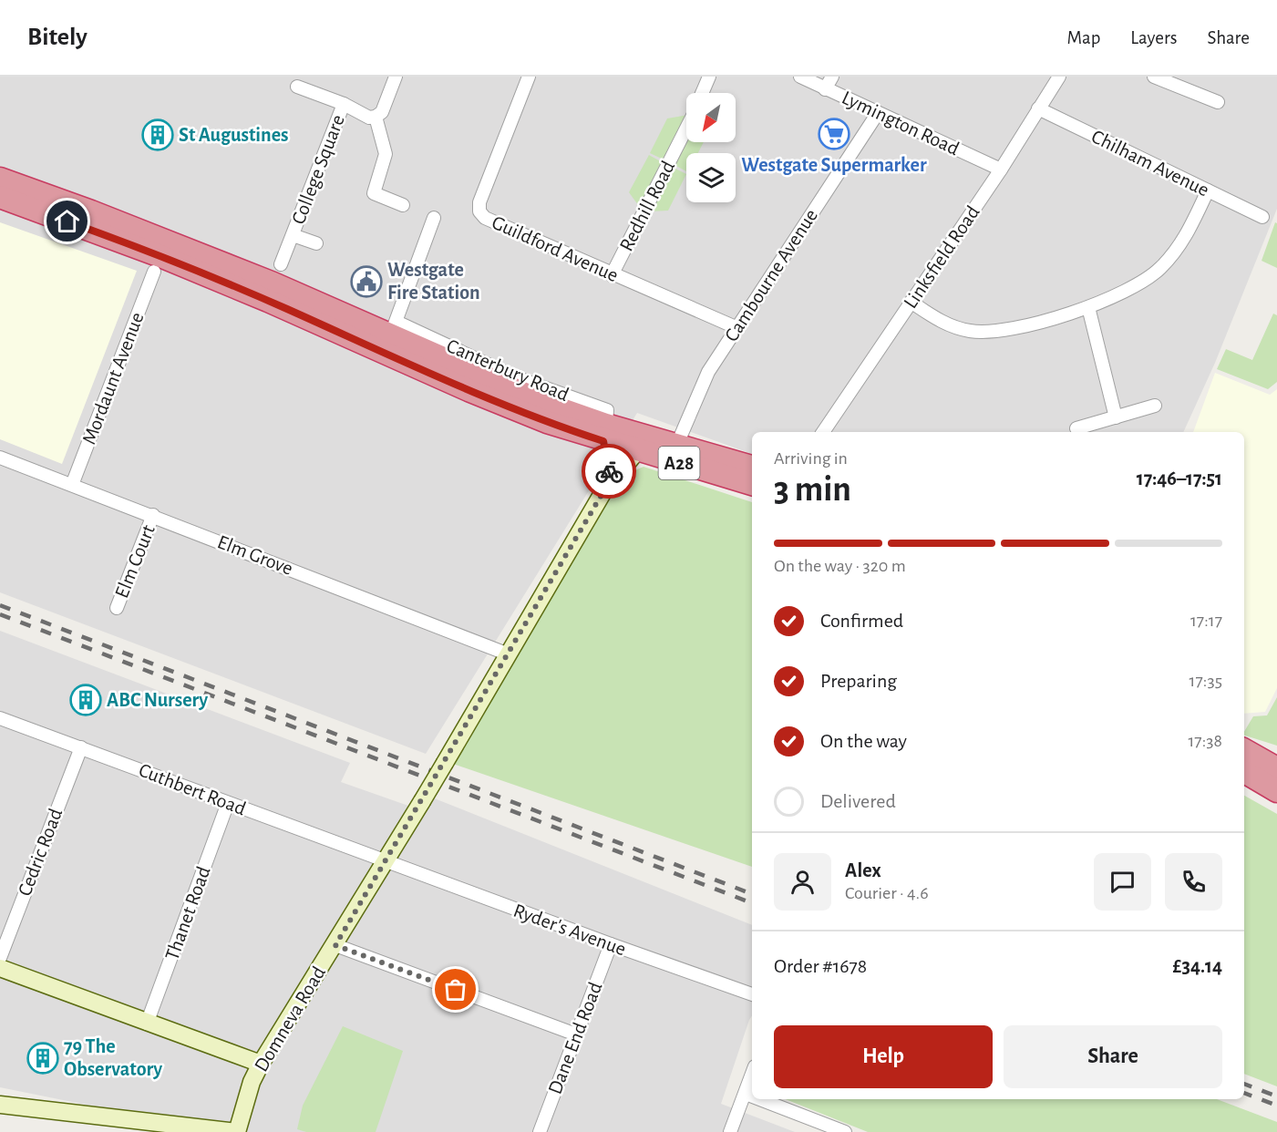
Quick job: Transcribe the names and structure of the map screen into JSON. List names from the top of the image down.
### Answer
{
  "streets": {
    "highway": ["Canterbury Road", "A28"],
    "street": [
      "Lymington Road",
      "Chilham Avenue",
      "College Square",
      "Redhill Road",
      "Guildford Avenue",
      "Linksfield Road",
      "Cambourne Avenue",
      "Mordaunt Avenue",
      "Elm Grove",
      "Elm Court",
      "Cuthbert Road",
      "Cedric Road",
      "Thanet Road",
      "Ryder's Avenue",
      "Domneva Road",
      "Dane End Road"
    ]
  },
  "crossings": [
    ["Lymington Road", "Linksfield Road"],
    ["Lymington Road", "Cambourne Avenue"],
    ["Chilham Avenue", "Linksfield Road"],
    ["Redhill Road", "Guildford Avenue"],
    ["Guildford Avenue", "Cambourne Avenue"],
    ["Cambourne Avenue", "Canterbury Road"],
    ["Canterbury Road", "Domneva Road"],
    ["Mordaunt Avenue", "Elm Grove"],
    ["Elm Grove", "Elm Court"],
    ["Elm Grove", "Domneva Road"],
    ["Cuthbert Road", "Cedric Road"],
    ["Cuthbert Road", "Thanet Road"],
    ["Cuthbert Road", "Ryder's Avenue"],
    ["Cuthbert Road", "Domneva Road"],
    ["Ryder's Avenue", "Domneva Road"],
    ["Ryder's Avenue", "Dane End Road"]
  ],
  "places": {
    "supermarket": ["Westgate Supermarker"],
    "building": ["St Augustines", "ABC Nursery", "79 The Observatory"],
    "public building": ["Westgate Fire Station"]
  },
  "north": "bottom left",
  "page": {
    "header": "Bitely",
    "nav": ["Map", "Layers", "Share"],
    "heading": ["3 min", "Arriving in", "17:46–17:51"],
    "panel": [
      "Alex",
      "Courier · 4.6",
      "Order #1678",
      "£34.14"
    ],
    "bar": "On the way · 320 m",
    "list": [
      ["Confirmed", "17:17"],
      ["Preparing", "17:35"],
      ["On the way", "17:38"],
      "Delivered"
    ],
    "buttons": ["Help", "Share"]
  }
}
